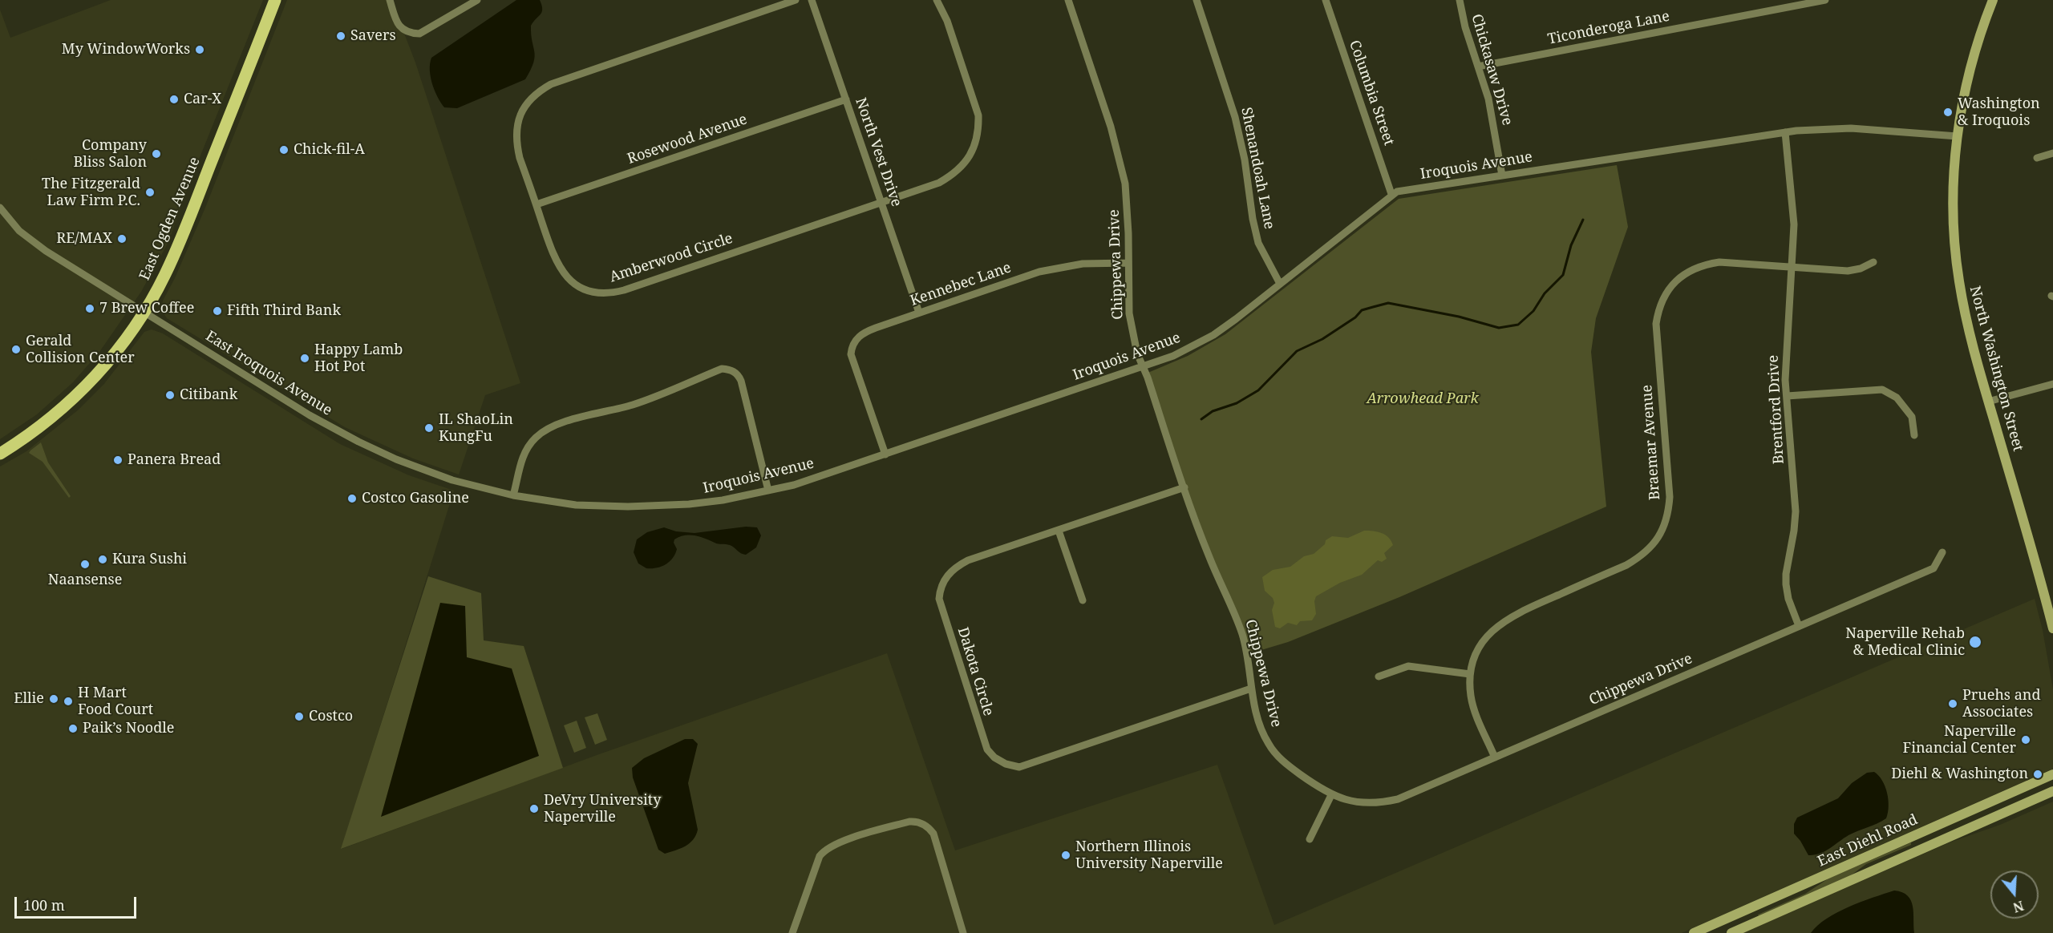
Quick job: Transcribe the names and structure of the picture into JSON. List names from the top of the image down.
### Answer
{
  "streets": {
    "main road": ["East Ogden Avenue"],
    "street": [
      "Ticonderoga Lane",
      "Chickasaw Drive",
      "Columbia Street",
      "Rosewood Avenue",
      "North Vest Drive",
      "Iroquois Avenue",
      "Shenandoah Lane",
      "Amberwood Circle",
      "Chippewa Drive",
      "Kennebec Lane",
      "North Washington Street",
      "East Iroquois Avenue",
      "Brentford Drive",
      "Braemar Avenue",
      "Dakota Circle",
      "East Diehl Road"
    ]
  },
  "crossings": [
    ["Ticonderoga Lane", "Chickasaw Drive"],
    ["Chickasaw Drive", "Iroquois Avenue"],
    ["Columbia Street", "Iroquois Avenue"],
    ["Rosewood Avenue", "North Vest Drive"],
    ["Rosewood Avenue", "Amberwood Circle"],
    ["North Vest Drive", "Amberwood Circle"],
    ["North Vest Drive", "Kennebec Lane"],
    ["Iroquois Avenue", "Shenandoah Lane"],
    ["Iroquois Avenue", "Chippewa Drive"],
    ["Iroquois Avenue", "Kennebec Lane"],
    ["Iroquois Avenue", "East Iroquois Avenue"],
    ["Iroquois Avenue", "Brentford Drive"],
    ["East Ogden Avenue", "East Iroquois Avenue"],
    ["Chippewa Drive", "Kennebec Lane"],
    ["Chippewa Drive", "Brentford Drive"],
    ["Chippewa Drive", "Braemar Avenue"],
    ["Chippewa Drive", "Dakota Circle"],
    ["Brentford Drive", "Braemar Avenue"]
  ],
  "parks": ["Arrowhead Park"],
  "places": [
    "Savers",
    "My WindowWorks",
    "Car-X",
    "Washington & Iroquois",
    "Chick-fil-A",
    "Company Bliss Salon",
    "The Fitzgerald Law Firm P.C.",
    "RE/MAX",
    "7 Brew Coffee",
    "Fifth Third Bank",
    "Gerald Collision Center",
    "Happy Lamb Hot Pot",
    "Citibank",
    "IL ShaoLin KungFu",
    "Panera Bread",
    "Costco Gasoline",
    "Kura Sushi",
    "Naansense",
    "Naperville Rehab & Medical Clinic",
    "Ellie",
    "H Mart Food Court",
    "Pruehs and Associates",
    "Costco",
    "Paik’s Noodle",
    "Naperville Financial Center",
    "Diehl & Washington",
    "DeVry University Naperville",
    "Northern Illinois University Naperville"
  ],
  "scale_bar": "100 m",
  "north": "bottom"
}
